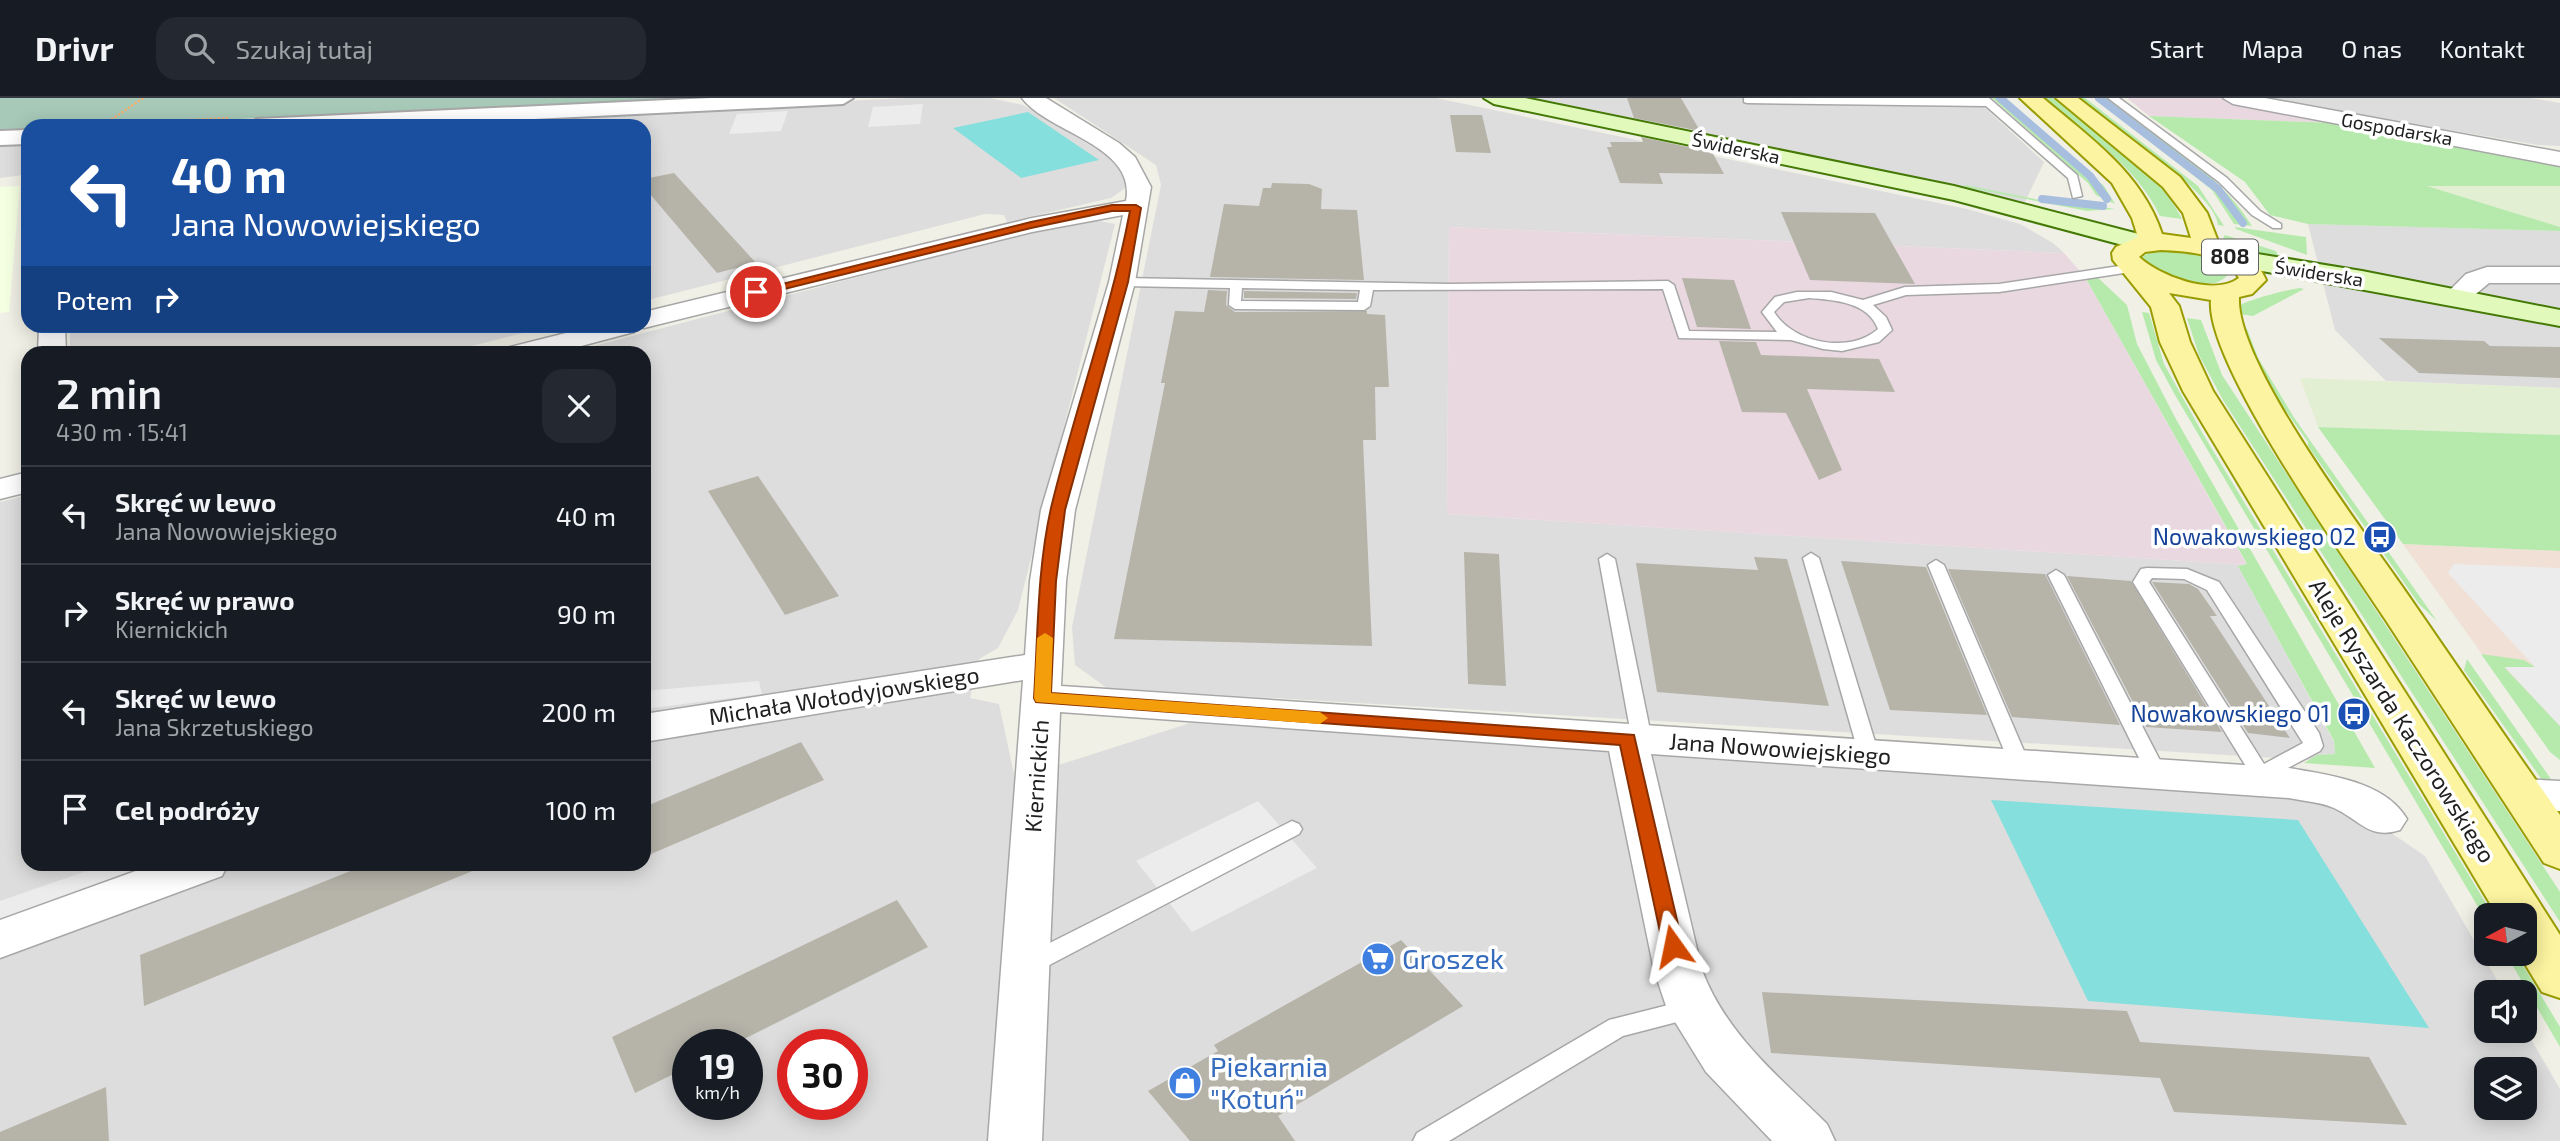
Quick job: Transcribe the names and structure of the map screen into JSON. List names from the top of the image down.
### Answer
{
  "streets": {
    "main road": ["Świderska", "808", "Aleje Ryszarda Kaczorowskiego"],
    "street": [
      "Gospodarska",
      "Michała Wołodyjowskiego",
      "Jana Nowowiejskiego",
      "Kiernickich"
    ]
  },
  "crossings": [
    ["Świderska", "808"],
    ["Świderska", "Aleje Ryszarda Kaczorowskiego"],
    ["808", "Aleje Ryszarda Kaczorowskiego"],
    ["Michała Wołodyjowskiego", "Jana Nowowiejskiego"],
    ["Michała Wołodyjowskiego", "Kiernickich"],
    ["Jana Nowowiejskiego", "Kiernickich"]
  ],
  "places": {
    "bus stop": ["Nowakowskiego 02", "Nowakowskiego 01"],
    "supermarket": ["Groszek"],
    "shop": ["Piekarnia \"Kotuń\""]
  },
  "north": "left",
  "page": {
    "header": "Drivr",
    "search": "Szukaj tutaj",
    "nav": [
      "Start",
      "Mapa",
      "O nas",
      "Kontakt"
    ],
    "turn": ["40 m", "Jana Nowowiejskiego"],
    "then": "Potem",
    "heading": ["2 min", "430 m · 15:41"],
    "list": [
      {
        "name": "Skręć w lewo",
        "note": "Jana Nowowiejskiego",
        "value": "40 m"
      },
      {
        "name": "Skręć w prawo",
        "note": "Kiernickich",
        "value": "90 m"
      },
      {
        "name": "Skręć w lewo",
        "note": "Jana Skrzetuskiego",
        "value": "200 m"
      },
      {
        "name": "Cel podróży",
        "value": "100 m"
      }
    ],
    "speed": "19 km/h",
    "limit": "30"
  }
}
